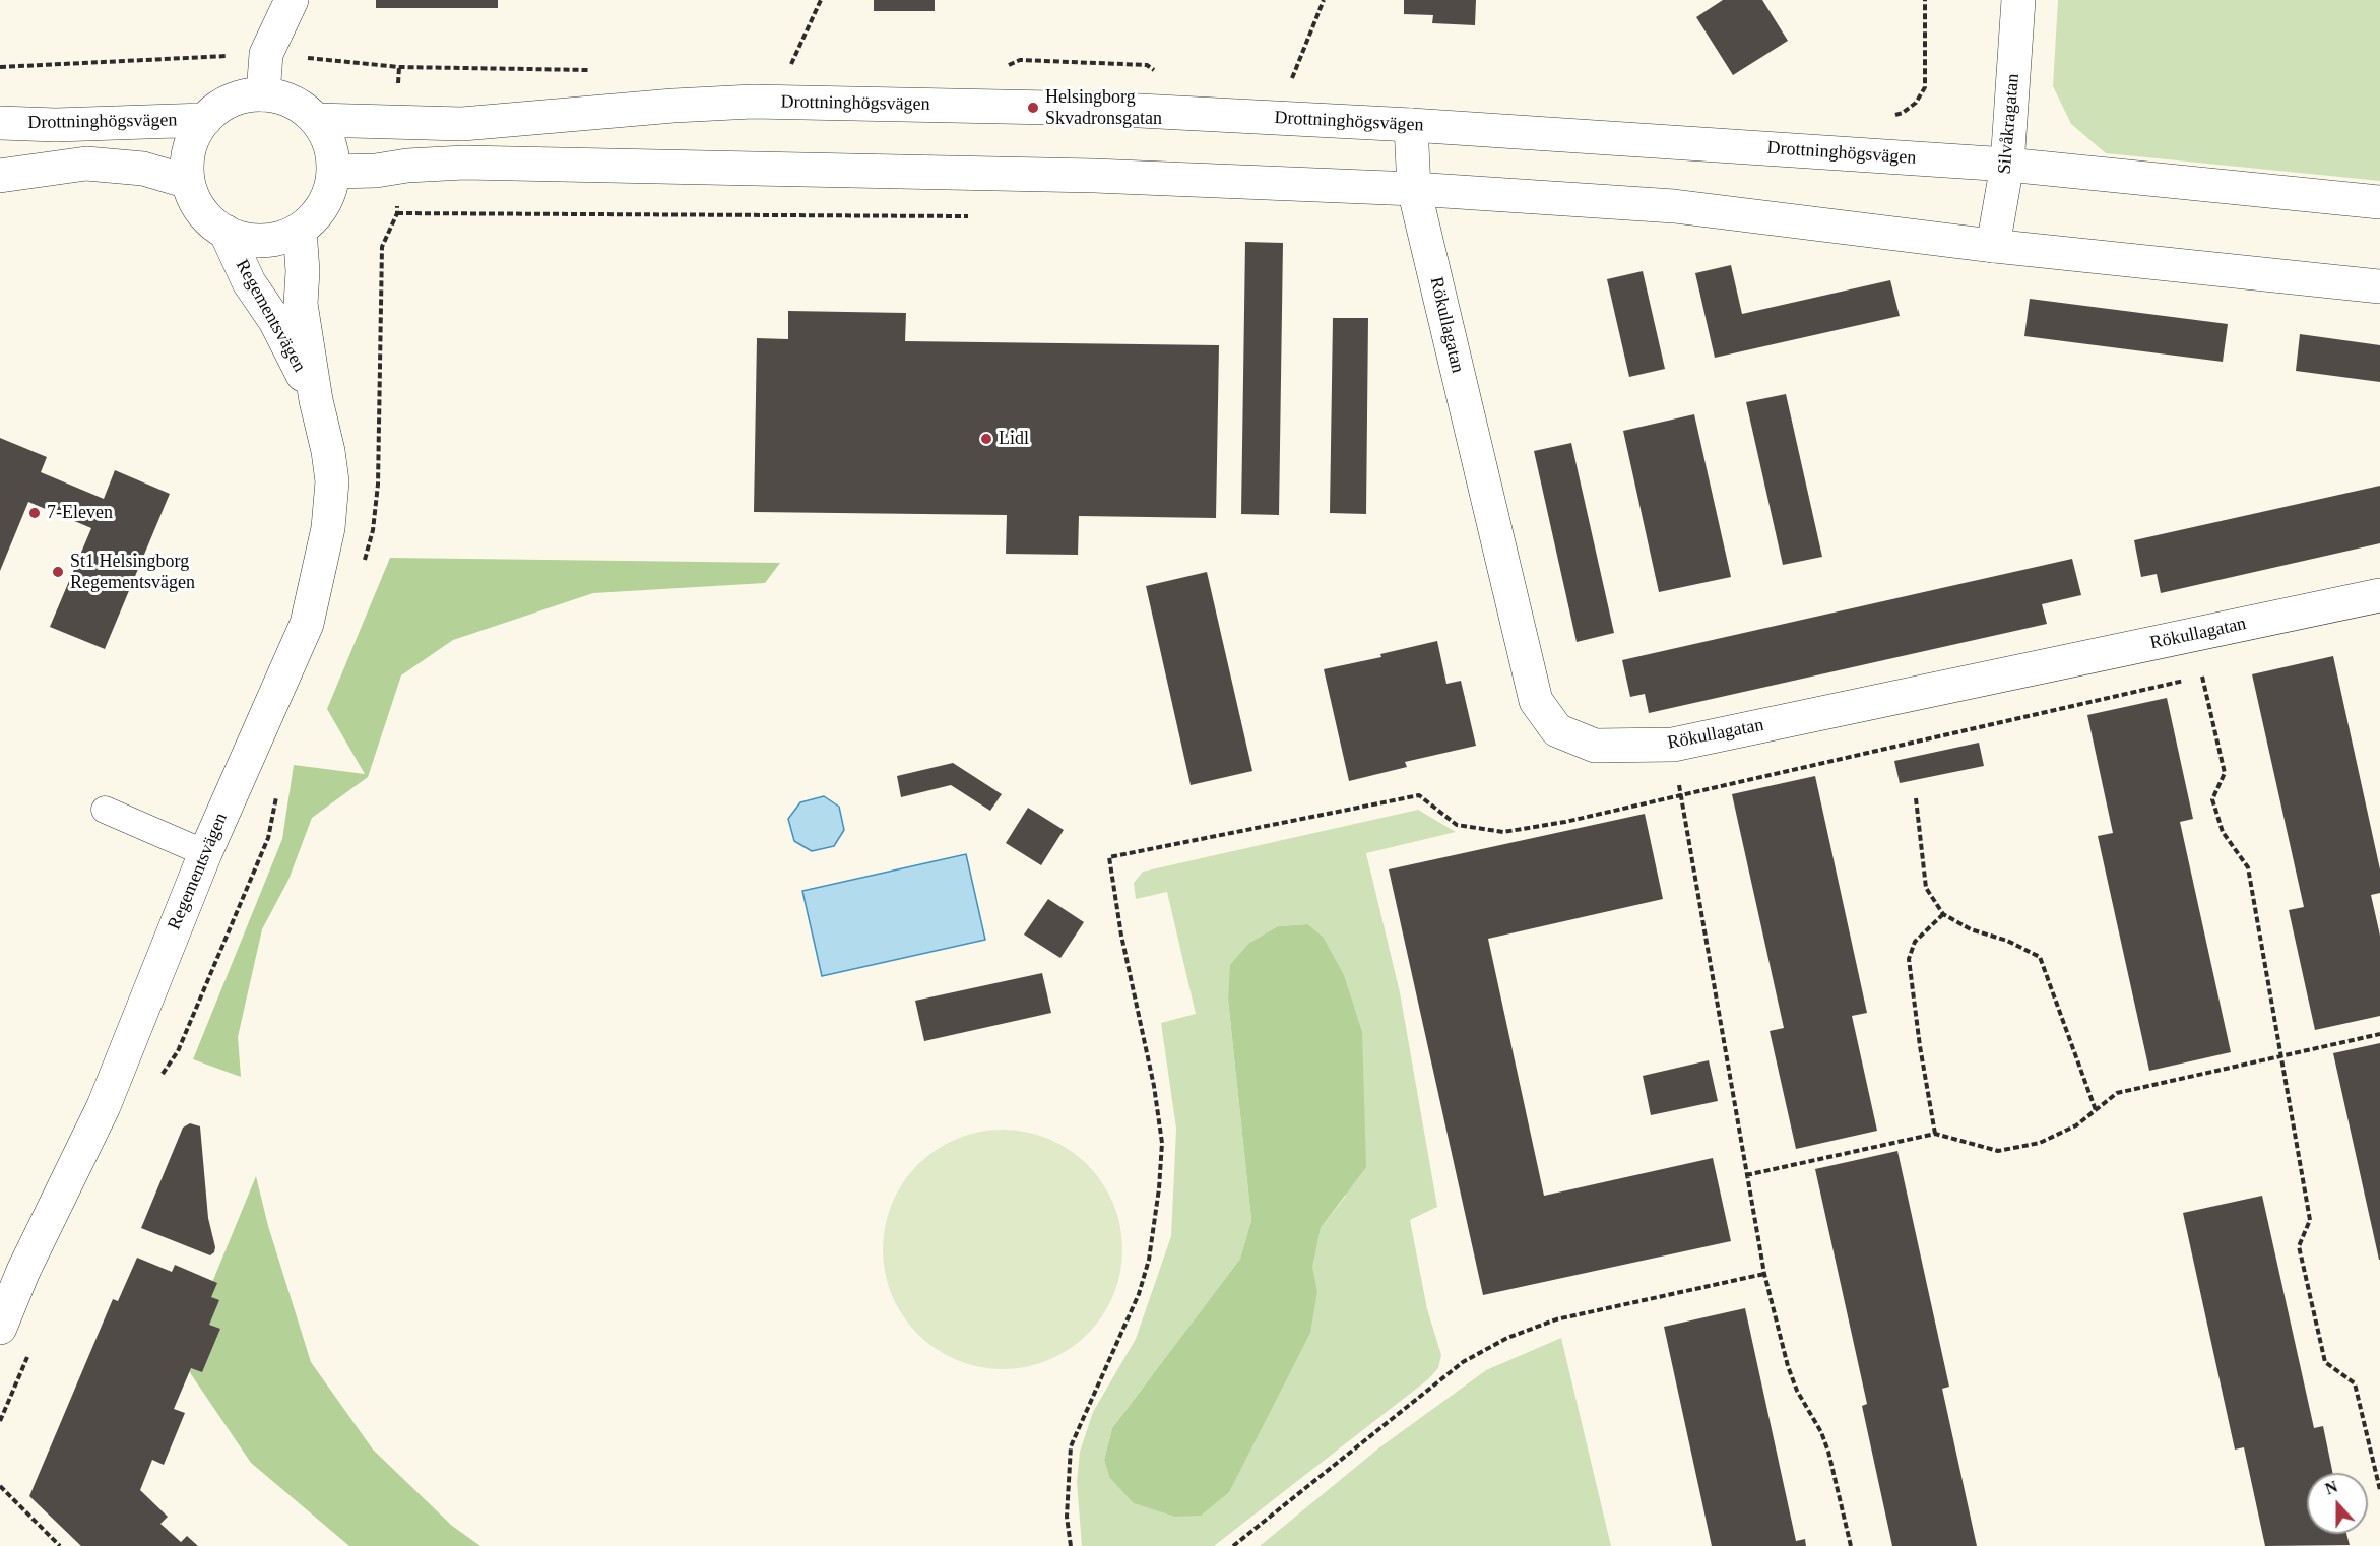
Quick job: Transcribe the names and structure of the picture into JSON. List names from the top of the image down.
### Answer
{
  "streets": {
    "street": [
      "Drottninghögsvägen",
      "Silvåkragatan",
      "Regementsvägen",
      "Rökullagatan"
    ]
  },
  "crossings": [
    ["Drottninghögsvägen", "Silvåkragatan"],
    ["Drottninghögsvägen", "Regementsvägen"],
    ["Drottninghögsvägen", "Rökullagatan"]
  ],
  "places": [
    "Helsingborg Skvadronsgatan",
    "Lidl",
    "7-Eleven",
    "St1 Helsingborg Regementsvägen"
  ],
  "north": "top"
}
